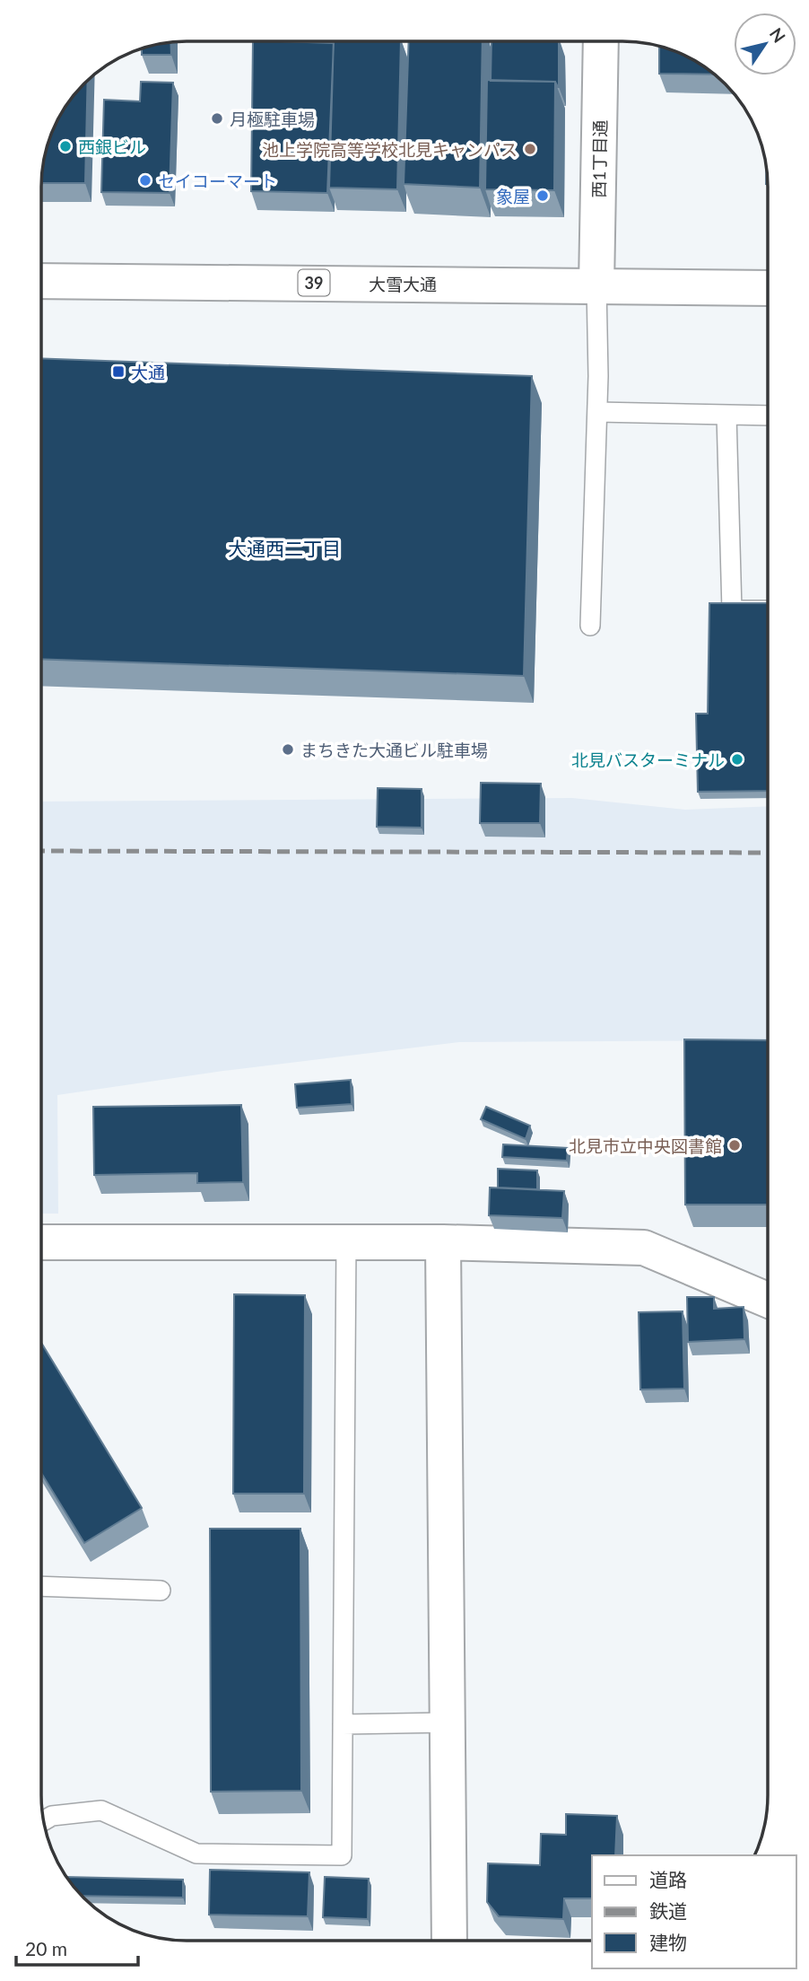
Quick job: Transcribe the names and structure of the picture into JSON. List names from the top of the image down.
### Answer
{
  "streets": {
    "main road": ["西1丁目通", "39", "大雪大通"]
  },
  "crossings": [
    ["西1丁目通", "大雪大通"]
  ],
  "districts": ["大通西二丁目"],
  "places": {
    "other": [
      "月極駐車場",
      "西銀ビル",
      "池上学院高等学校北見キャンパス",
      "セイコーマート",
      "象屋",
      "まちきた大通ビル駐車場",
      "北見バスターミナル",
      "北見市立中央図書館"
    ],
    "transit": ["大通"]
  },
  "legend": ["道路", "鉄道", "建物"],
  "scale_bar": "20 m",
  "north": "top right"
}
